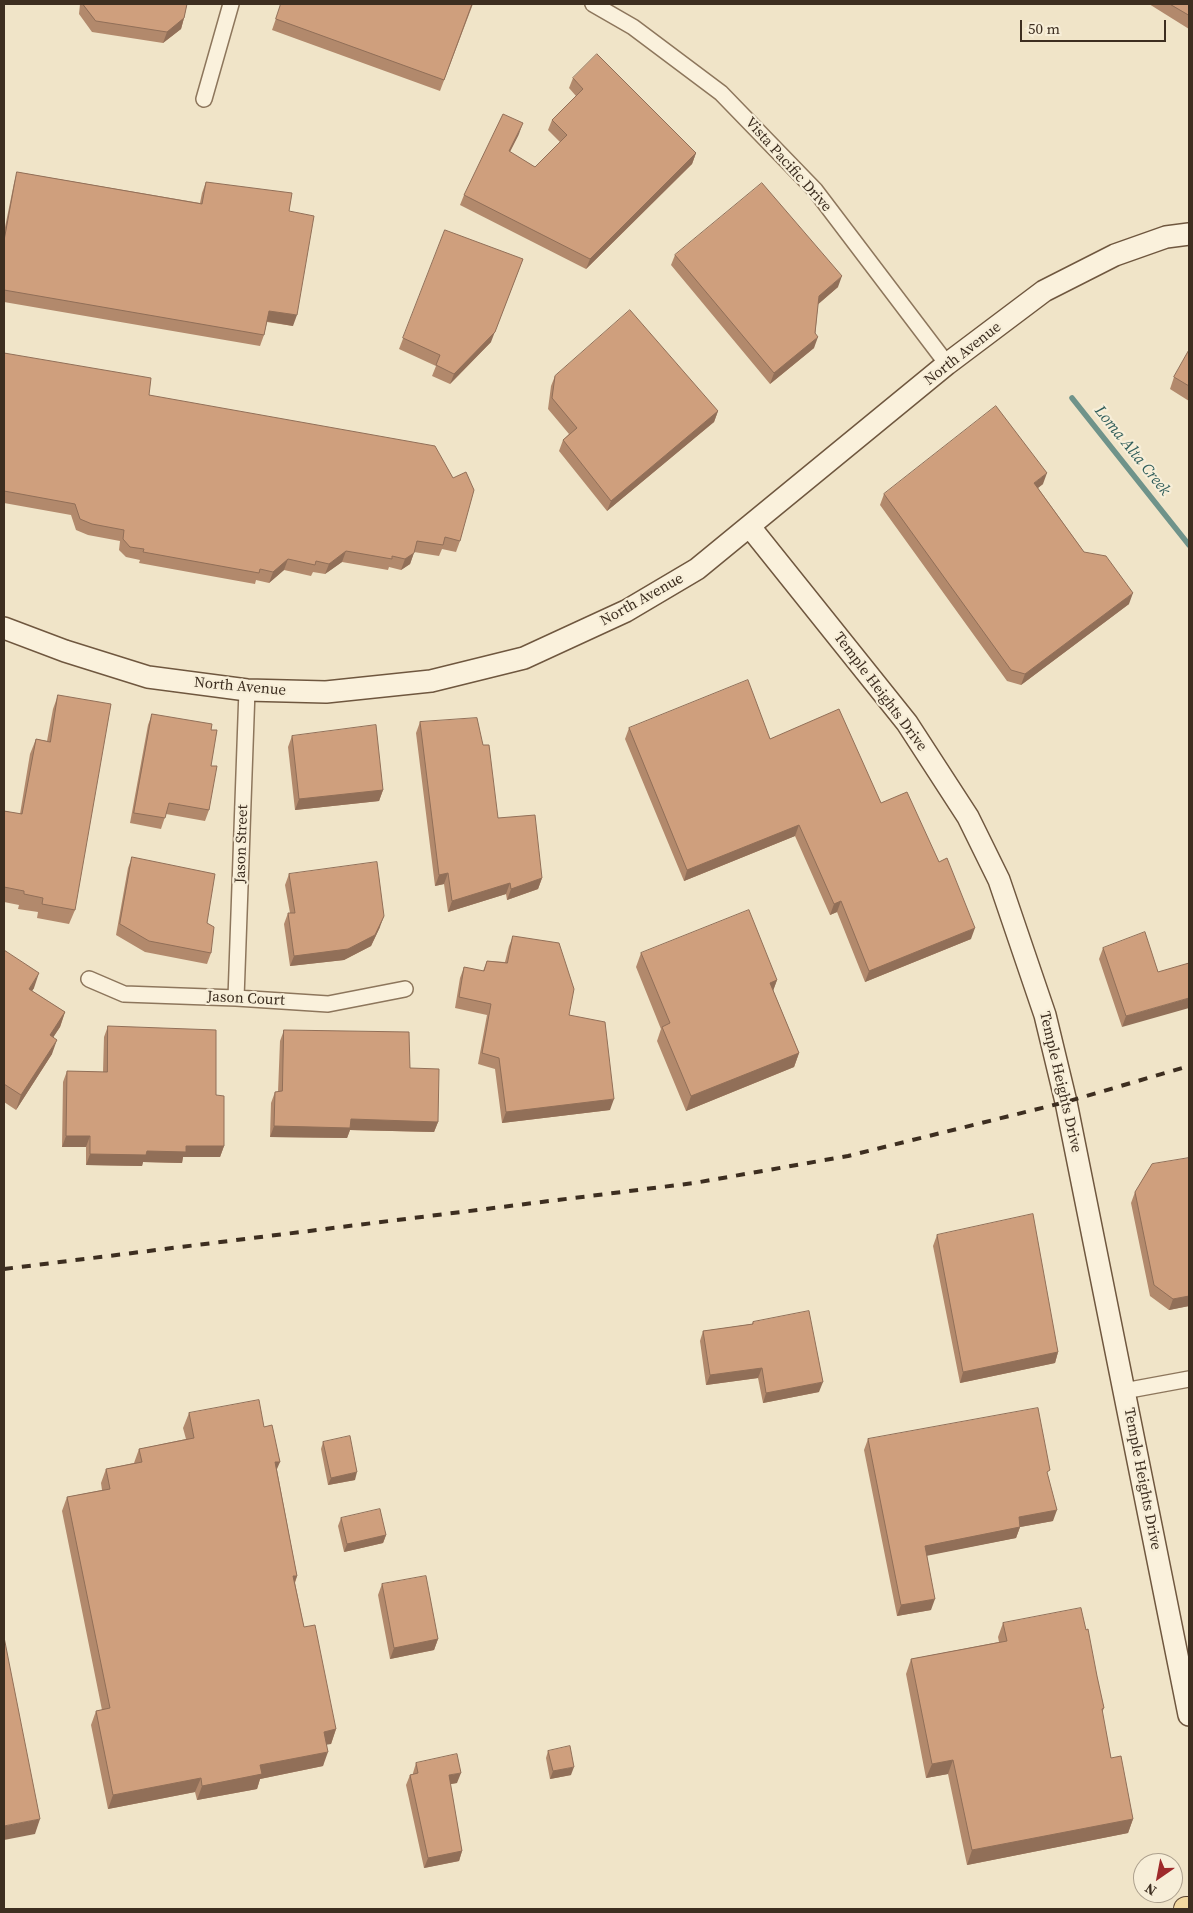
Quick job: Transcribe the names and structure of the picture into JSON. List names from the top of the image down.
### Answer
{
  "streets": {
    "main road": ["North Avenue", "Temple Heights Drive"],
    "street": ["Vista Pacific Drive", "Jason Street", "Jason Court"]
  },
  "crossings": [
    ["Vista Pacific Drive", "North Avenue"],
    ["North Avenue", "Temple Heights Drive"],
    ["North Avenue", "Jason Street"],
    ["Jason Street", "Jason Court"]
  ],
  "water": ["Loma Alta Creek"],
  "scale_bar": "50 m",
  "north": "bottom left"
}
